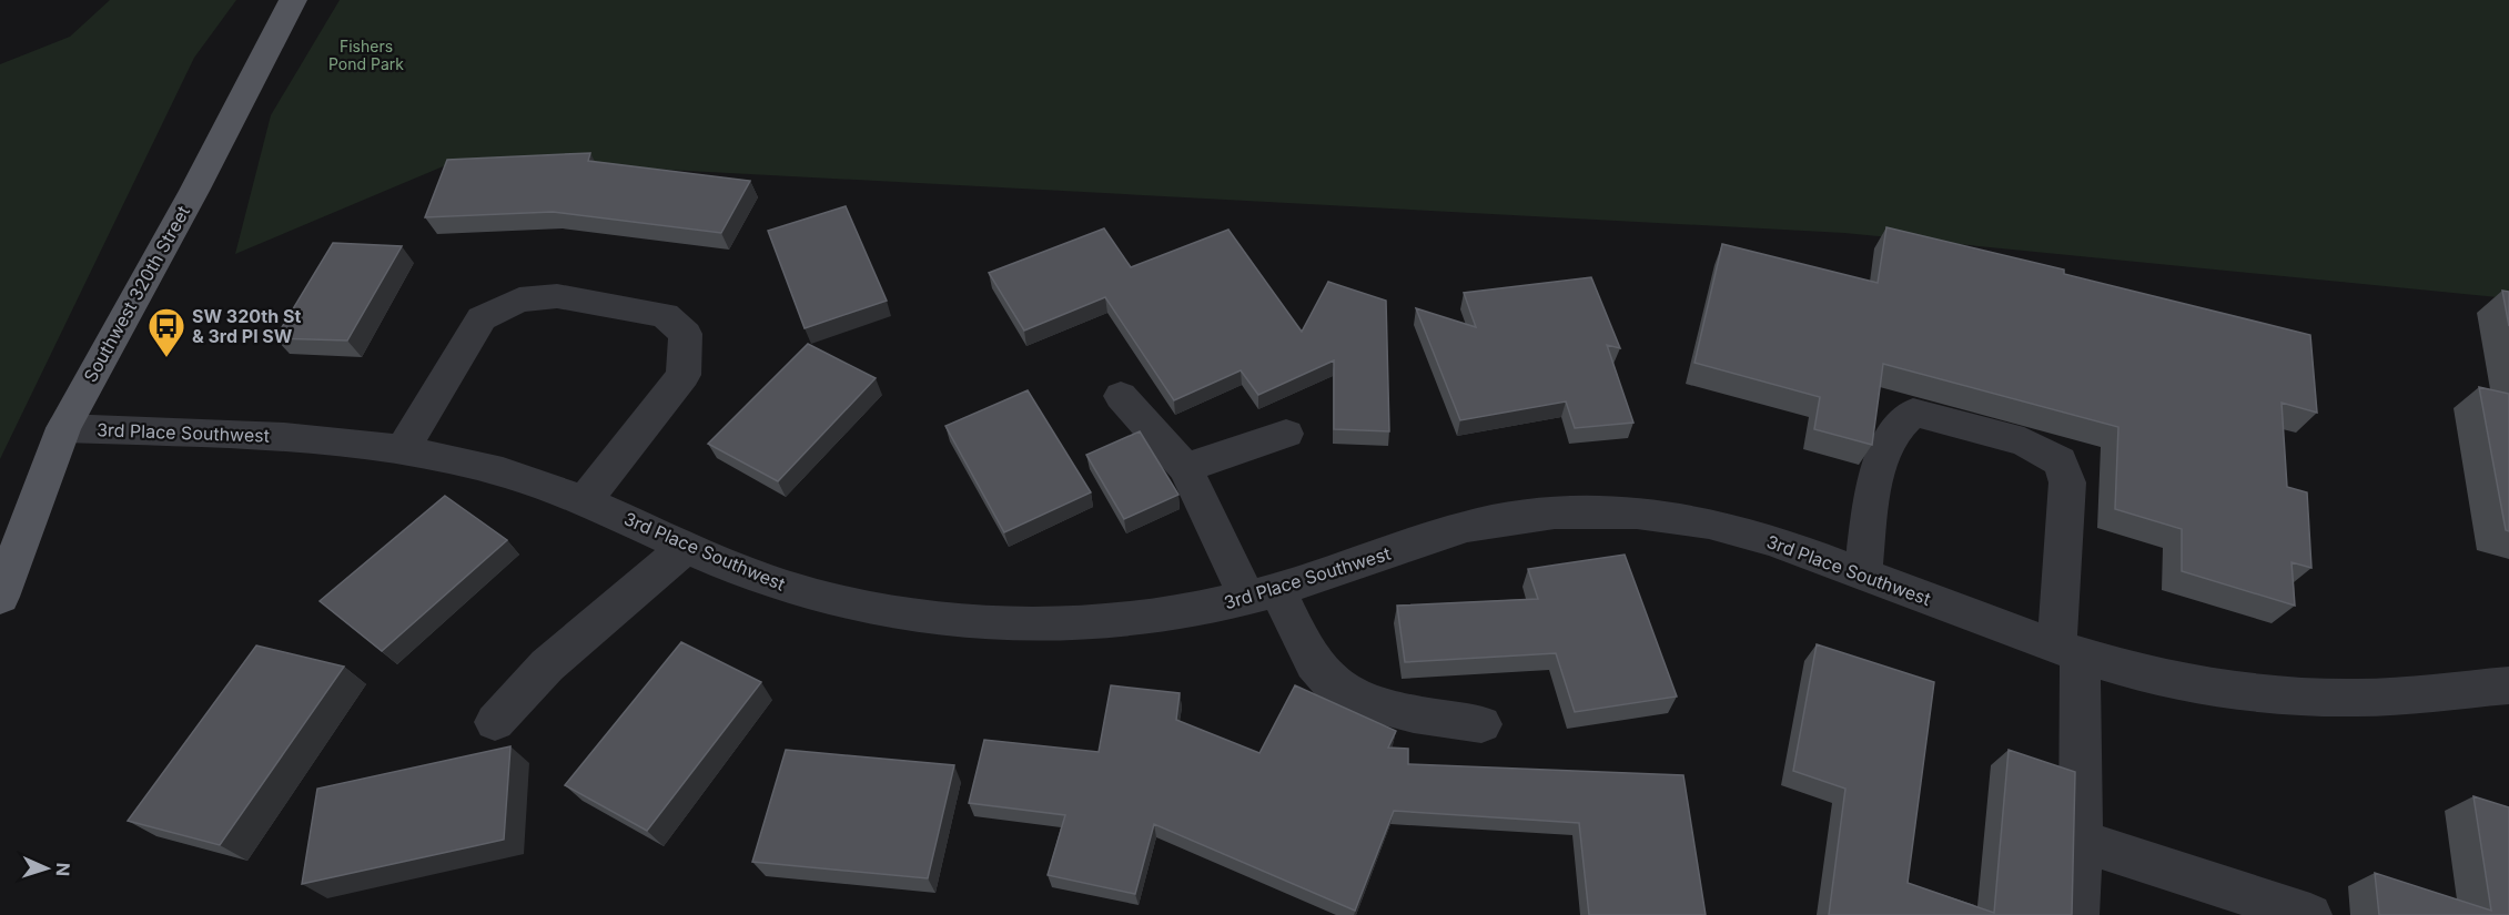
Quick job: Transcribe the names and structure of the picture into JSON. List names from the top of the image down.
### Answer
{
  "streets": {
    "main road": ["Southwest 320th Street"],
    "street": ["3rd Place Southwest"]
  },
  "crossings": [
    ["Southwest 320th Street", "3rd Place Southwest"]
  ],
  "parks": ["Fishers Pond Park"],
  "places": {
    "bus stop": ["SW 320th St & 3rd Pl SW"]
  },
  "north": "right"
}
